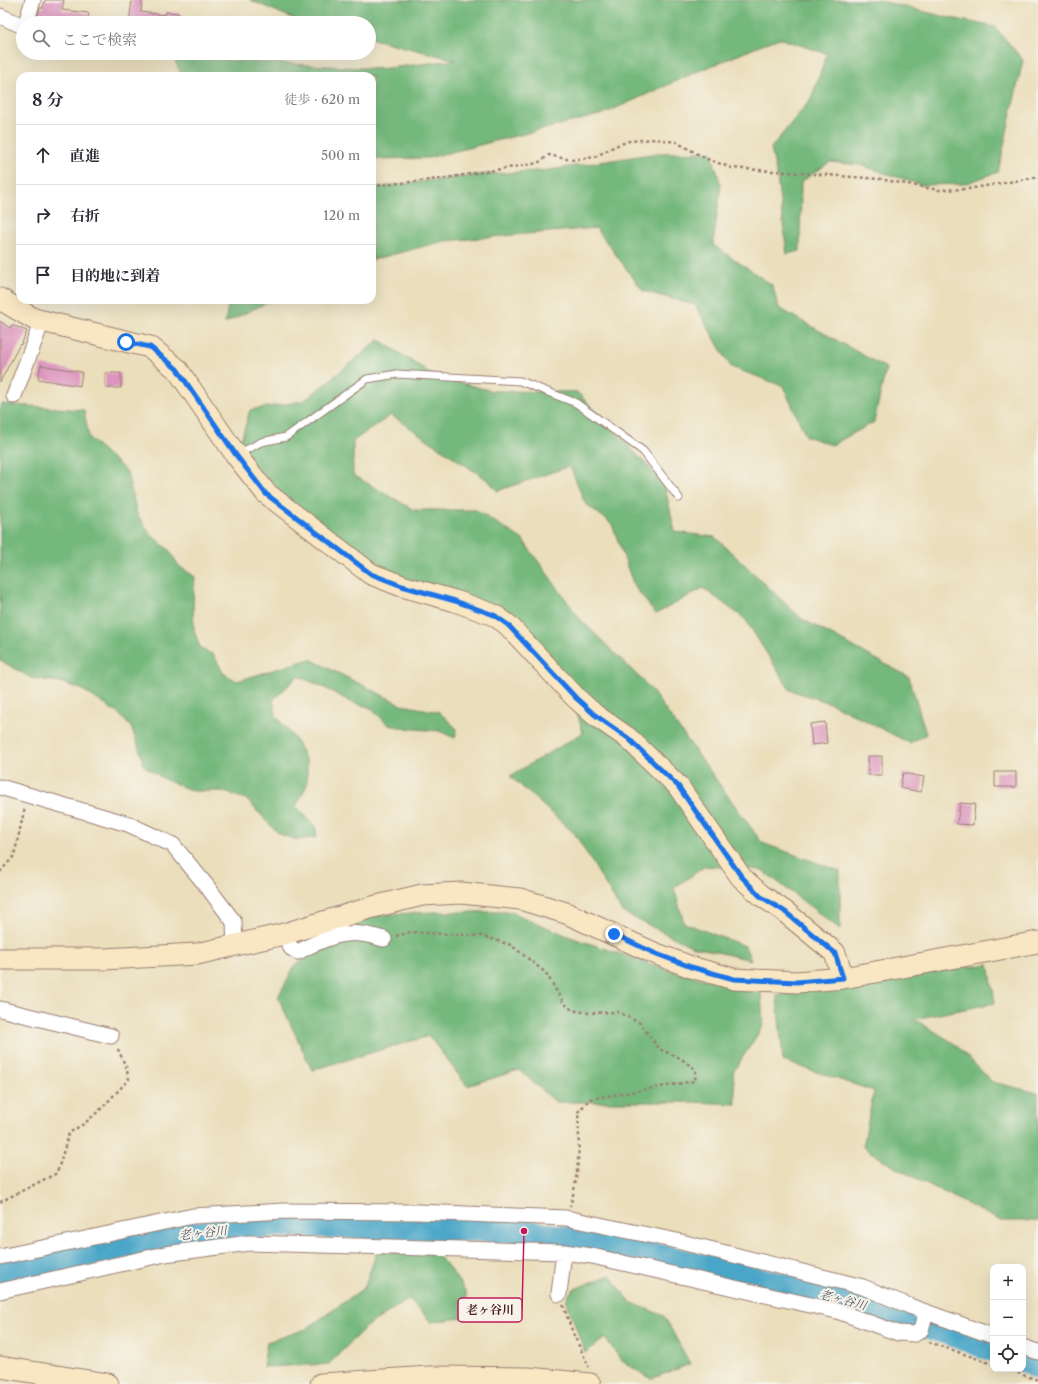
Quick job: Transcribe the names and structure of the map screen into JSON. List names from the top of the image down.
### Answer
{
  "water": ["老ヶ谷川"],
  "places": ["老ヶ谷川"],
  "page": {
    "search": "ここで検索",
    "heading": ["8 分", "徒歩 · 620 m"],
    "list": [
      ["直進", "500 m"],
      ["右折", "120 m"],
      "目的地に到着"
    ],
    "map_buttons": ["+", "−"]
  }
}
